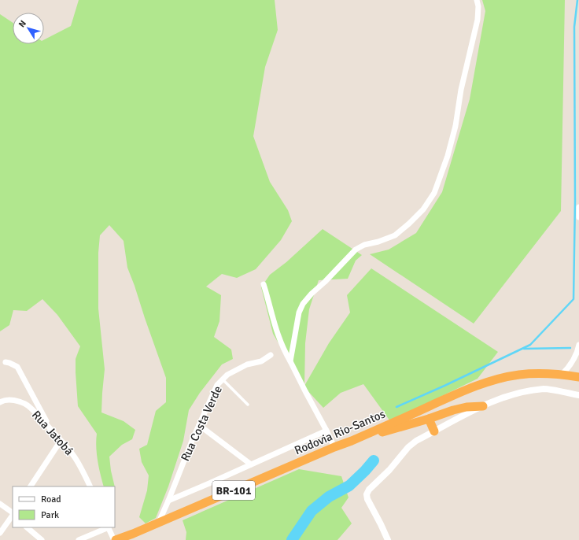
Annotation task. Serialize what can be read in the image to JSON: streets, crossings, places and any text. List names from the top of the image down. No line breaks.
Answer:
{"streets":{"highway":["Rodovia Rio-Santos","BR-101"],"street":["Rua Costa Verde","Rua Jatobá"]},"crossings":[["Rua Costa Verde","Rodovia Rio-Santos"]],"legend":["Road","Park"],"north":"top left"}
